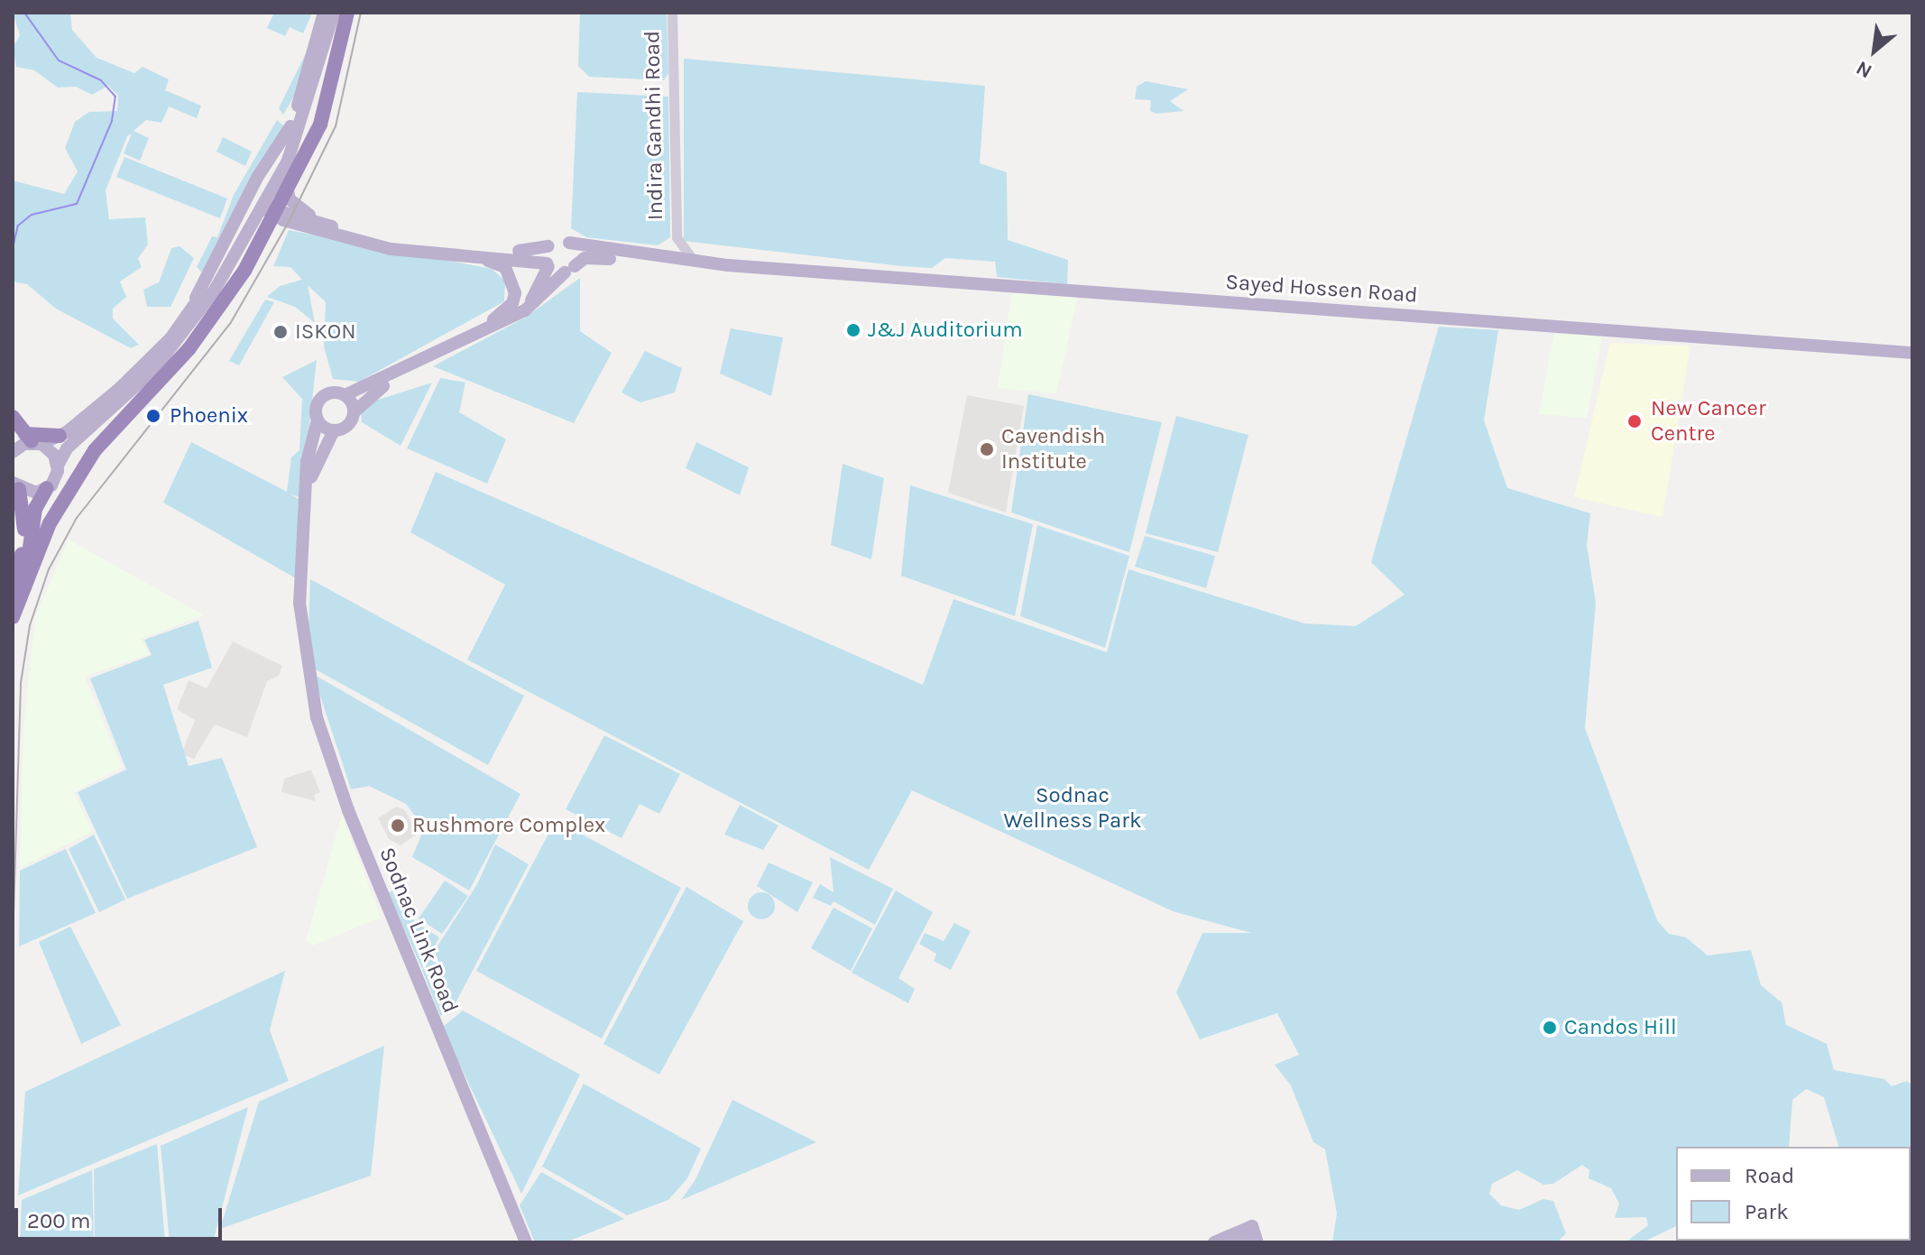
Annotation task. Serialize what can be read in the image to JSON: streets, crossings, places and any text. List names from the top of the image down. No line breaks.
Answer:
{"streets":{"main road":["Sayed Hossen Road","Sodnac Link Road"],"street":["Indira Gandhi Road"]},"crossings":[["Indira Gandhi Road","Sayed Hossen Road"]],"parks":["Sodnac Wellness Park"],"places":["J&J Auditorium","ISKON","Phoenix","New Cancer Centre","Cavendish Institute","Rushmore Complex","Candos Hill"],"legend":["Road","Park"],"scale_bar":"200 m","north":"bottom left"}
